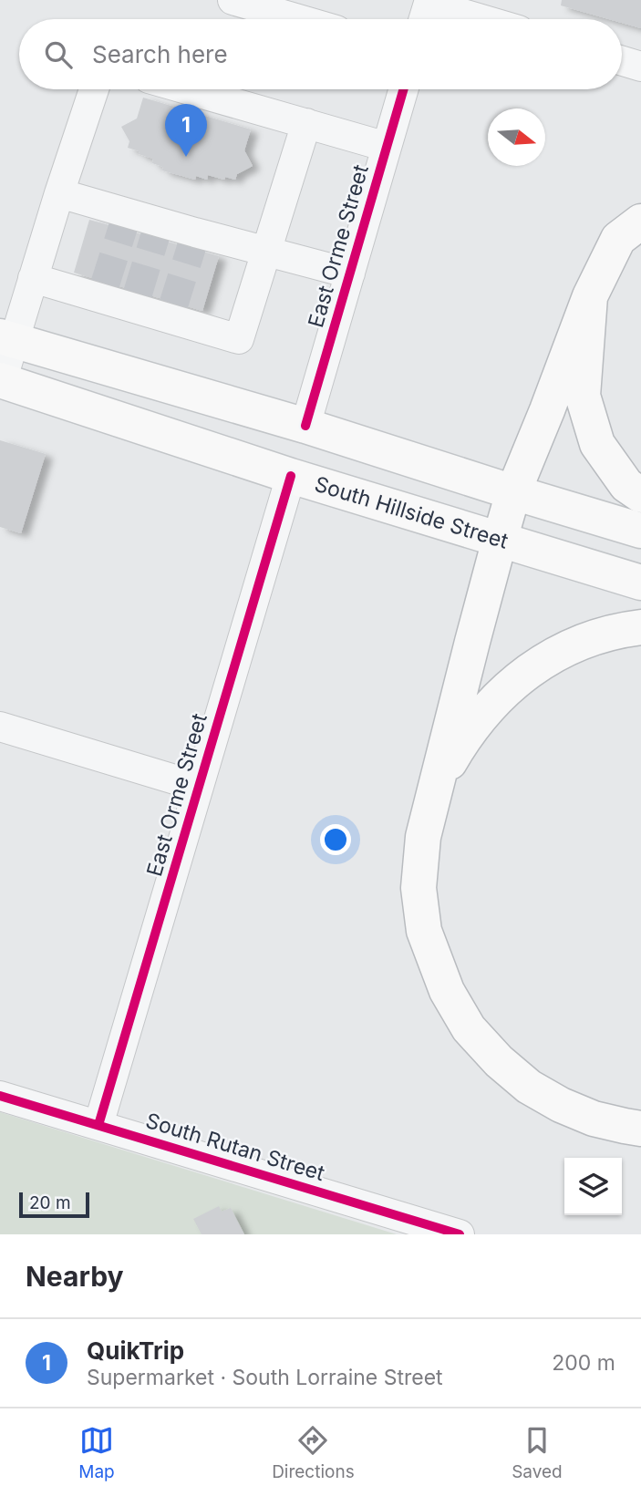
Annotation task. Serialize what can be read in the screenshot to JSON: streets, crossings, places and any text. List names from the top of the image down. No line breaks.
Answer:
{"streets":{"main road":["South Hillside Street"],"street":["East Orme Street","South Rutan Street"]},"crossings":[["East Orme Street","South Hillside Street"],["East Orme Street","South Rutan Street"]],"scale_bar":"20 m","north":"right","page":{"search":"Search here","pins":"1","scale":"20 m","heading":"Nearby","list":[{"mark":"1","name":"QuikTrip","note":"Supermarket · South Lorraine Street","value":"200 m"}],"nav":["Map","Directions","Saved"]}}
